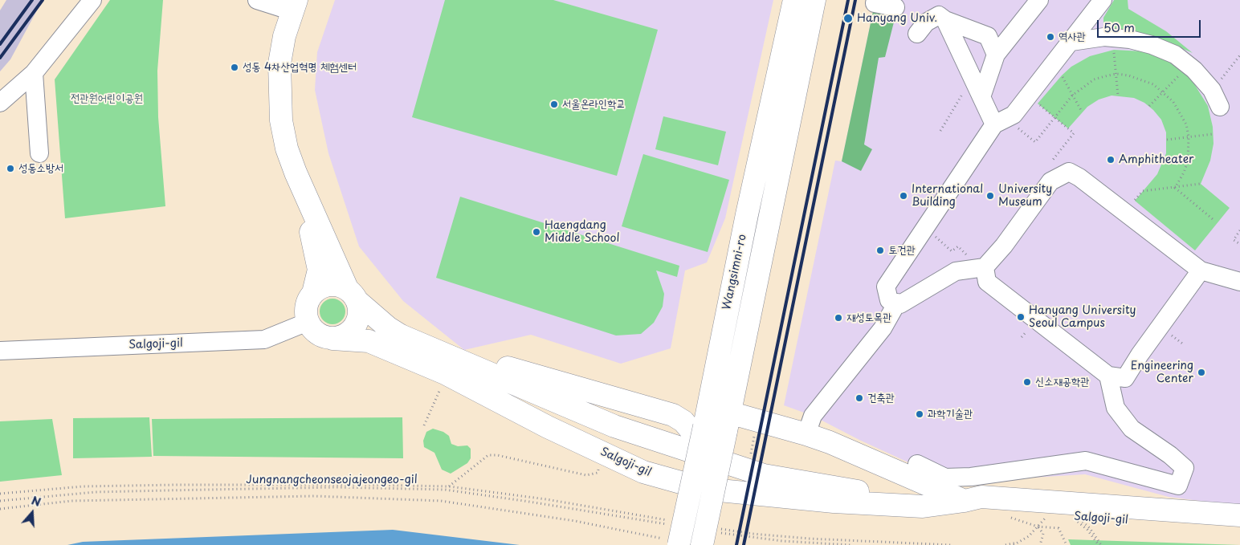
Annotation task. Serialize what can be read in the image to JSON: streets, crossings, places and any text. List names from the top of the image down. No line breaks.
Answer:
{"streets":{"main road":["Wangsimni-ro","Salgoji-gil"],"path":["Jungnangcheonseojajeongeo-gil"]},"parks":["전관원어린이공원"],"places":["Hanyang Univ.","역사관","성동 4차산업혁명 체험센터","서울온라인학교","Amphitheater","성동소방서","International Building","University Museum","Haengdang Middle School","토건관","Hanyang University Seoul Campus","재성토목관","Engineering Center","신소재공학관","건축관","과학기술관"],"scale_bar":"50 m","north":"top"}
